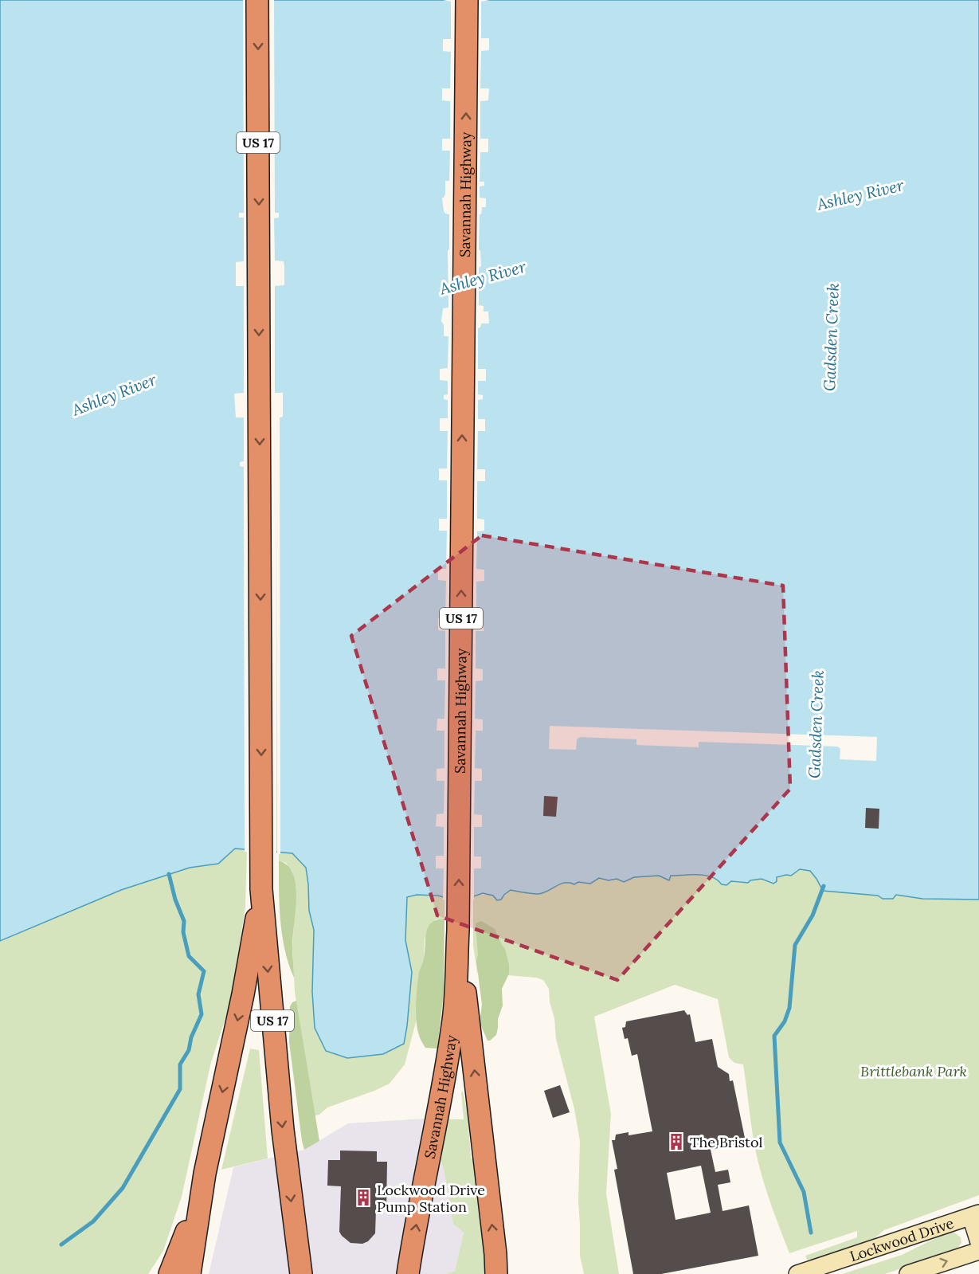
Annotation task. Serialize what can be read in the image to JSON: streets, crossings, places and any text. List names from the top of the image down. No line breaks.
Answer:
{"streets":{"highway":["US 17","Savannah Highway"],"main road":["Lockwood Drive"]},"water":["Ashley River","Gadsden Creek"],"parks":["Brittlebank Park"],"places":{"building":["The Bristol","Lockwood Drive Pump Station"]}}
